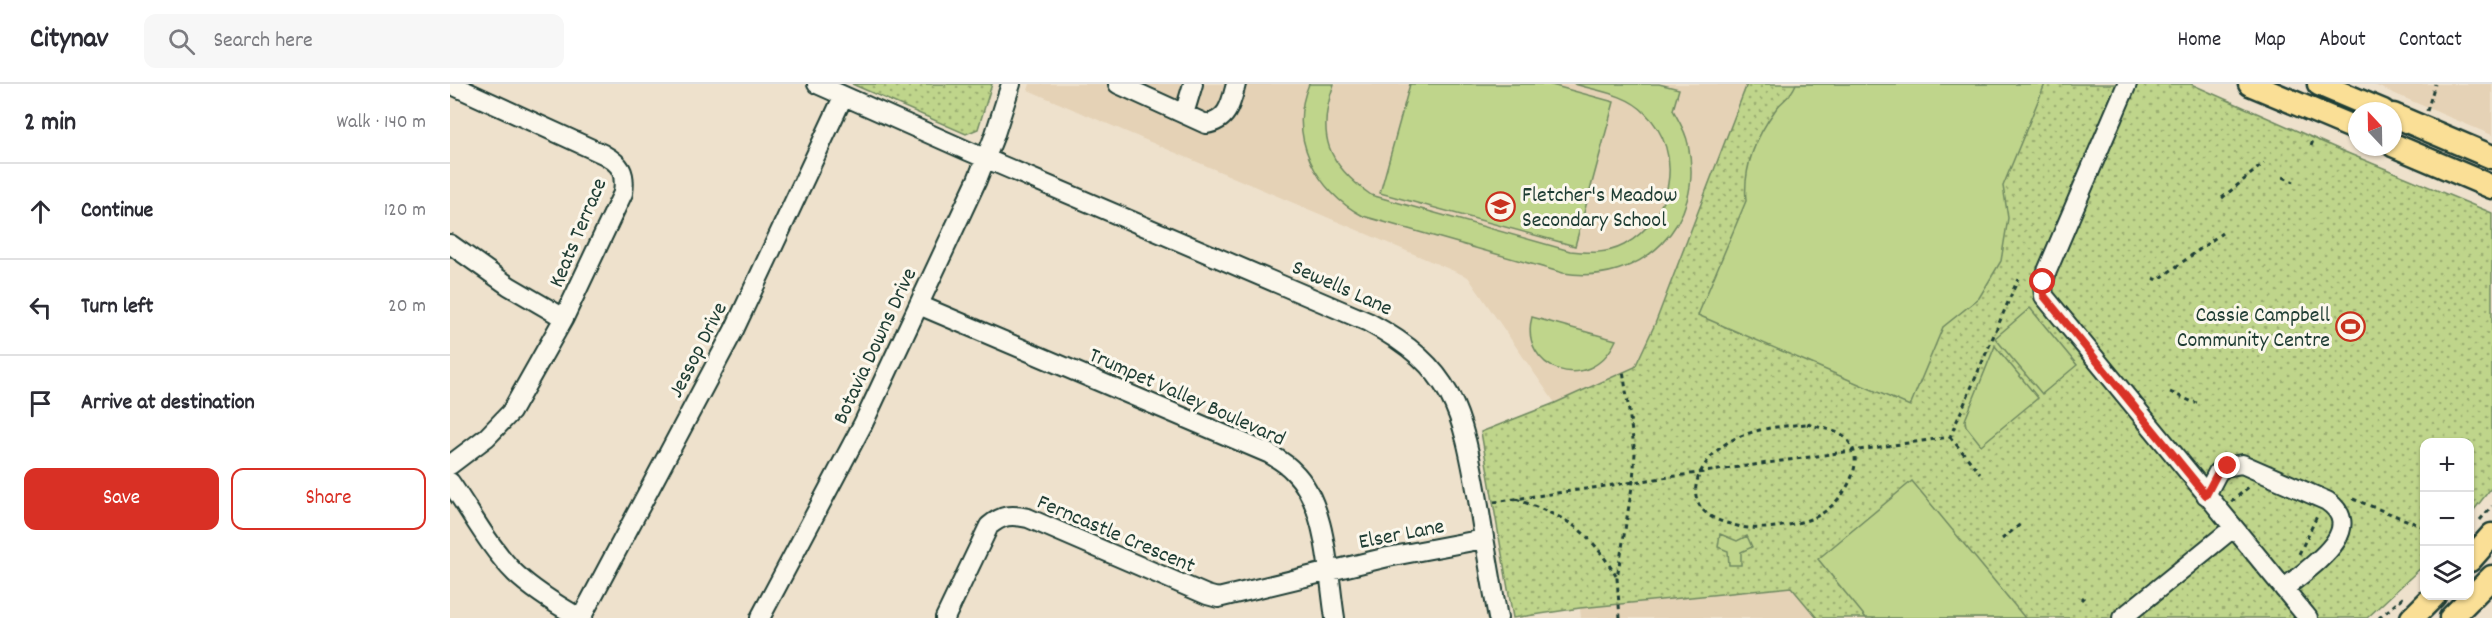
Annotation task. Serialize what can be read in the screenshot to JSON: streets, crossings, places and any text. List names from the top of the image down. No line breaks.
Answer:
{"streets":{"street":["Keats Terrace","Sewells Lane","Botavia Downs Drive","Jessop Drive","Trumpet Valley Boulevard","Ferncastle Crescent","Elser Lane"]},"crossings":[["Sewells Lane","Botavia Downs Drive"],["Sewells Lane","Jessop Drive"],["Sewells Lane","Elser Lane"],["Botavia Downs Drive","Trumpet Valley Boulevard"],["Trumpet Valley Boulevard","Ferncastle Crescent"],["Trumpet Valley Boulevard","Elser Lane"],["Ferncastle Crescent","Elser Lane"]],"places":{"school or university":["Fletcher's Meadow Secondary School"],"sports":["Cassie Campbell Community Centre"]},"north":"top","page":{"header":"Citynav","search":"Search here","nav":["Home","Map","About","Contact"],"heading":["2 min","Walk · 140 m"],"list":[["Continue","120 m"],["Turn left","20 m"],"Arrive at destination"],"map_buttons":["+","−"],"buttons":["Save","Share"]}}
